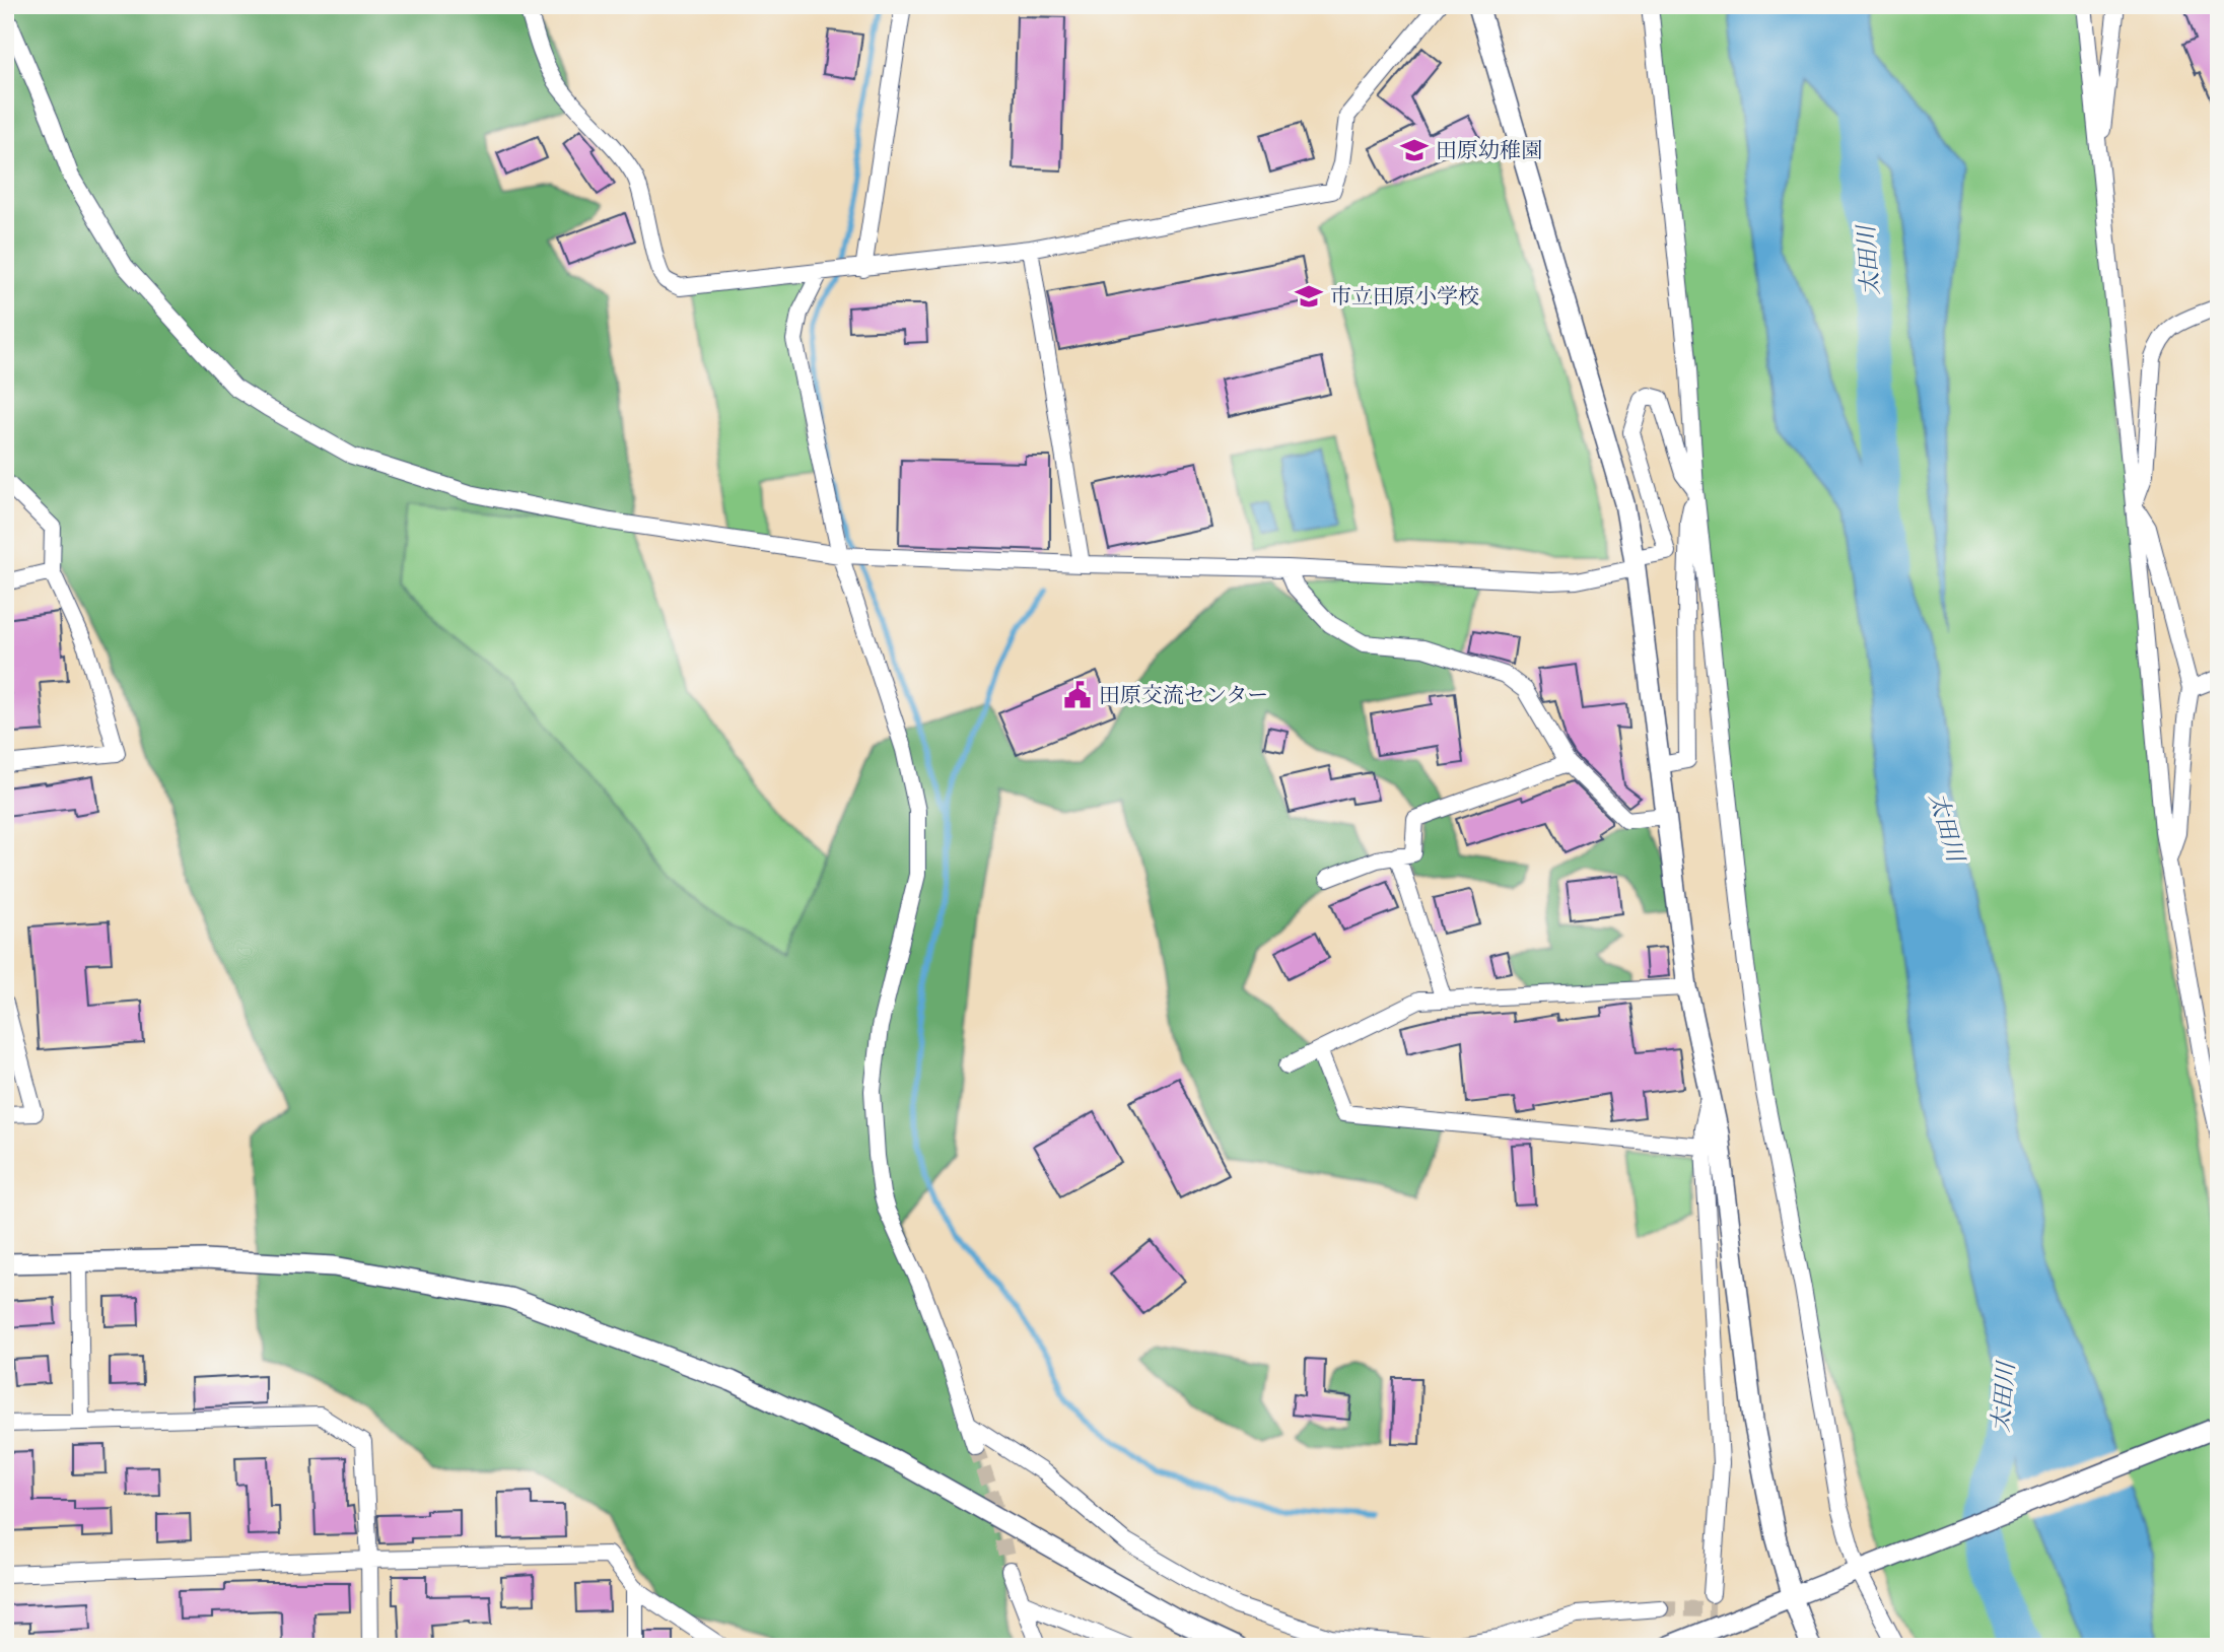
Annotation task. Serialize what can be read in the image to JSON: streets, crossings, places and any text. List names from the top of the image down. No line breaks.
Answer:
{"water":["太田川"],"places":{"school or university":["田原幼稚園","市立田原小学校"],"public building":["田原交流センター"]}}
